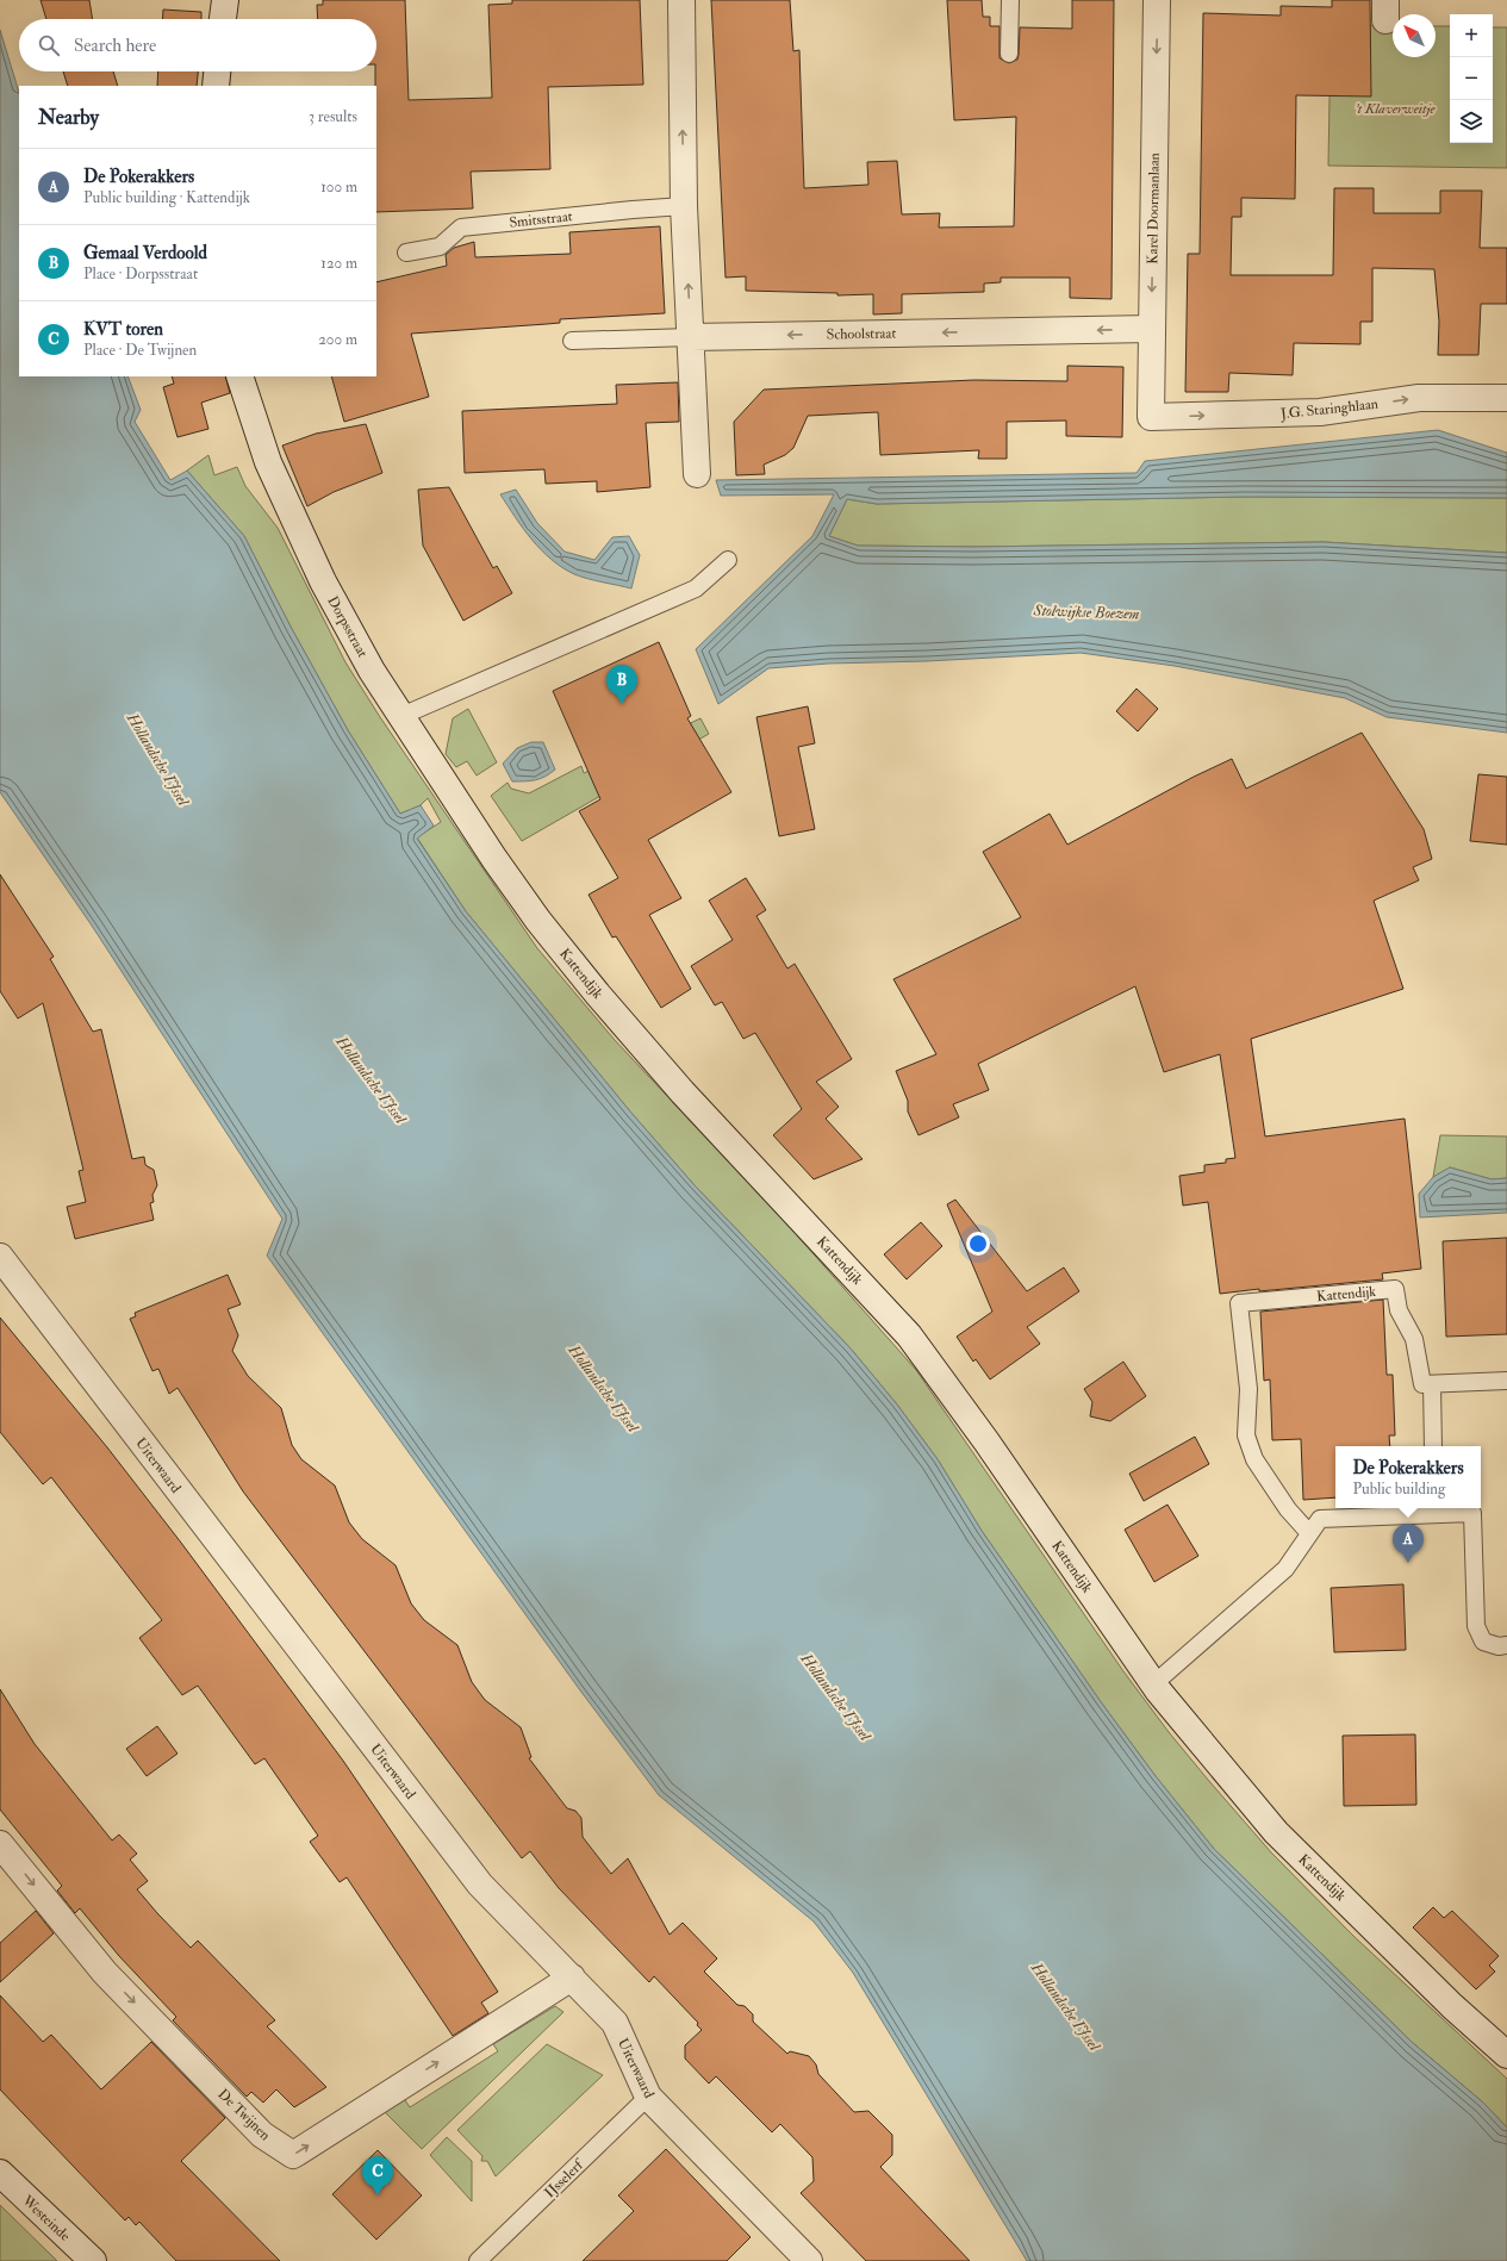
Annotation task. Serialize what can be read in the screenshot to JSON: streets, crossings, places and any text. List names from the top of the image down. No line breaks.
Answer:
{"streets":{"street":["Karel Doormanlaan","Schoolstraat","J.G. Staringhlaan","Dorpsstraat","Kattendijk","Uiterwaard","De Twijnen","Westeinde"],"lane":["Smitsstraat","IJsselerf"]},"crossings":[["Karel Doormanlaan","Schoolstraat"],["Karel Doormanlaan","J.G. Staringhlaan"],["Dorpsstraat","Kattendijk"],["Uiterwaard","De Twijnen"],["Uiterwaard","IJsselerf"]],"one_way":["Karel Doormanlaan","Schoolstraat","J.G. Staringhlaan"],"water":["Stolwijkse Boezem","Hollandsche IJssel"],"parks":["'t Klaverweitje"],"north":"top left","page":{"map_buttons":["+","−"],"search":"Search here","heading":["Nearby","3 results"],"list":[{"mark":"A","name":"De Pokerakkers","note":"Public building · Kattendijk","value":"100 m"},{"mark":"B","name":"Gemaal Verdoold","note":"Place · Dorpsstraat","value":"120 m"},{"mark":"C","name":"KVT toren","note":"Place · De Twijnen","value":"200 m"}],"pins":["B","A","C"],"popup":["De Pokerakkers","Public building"]}}
